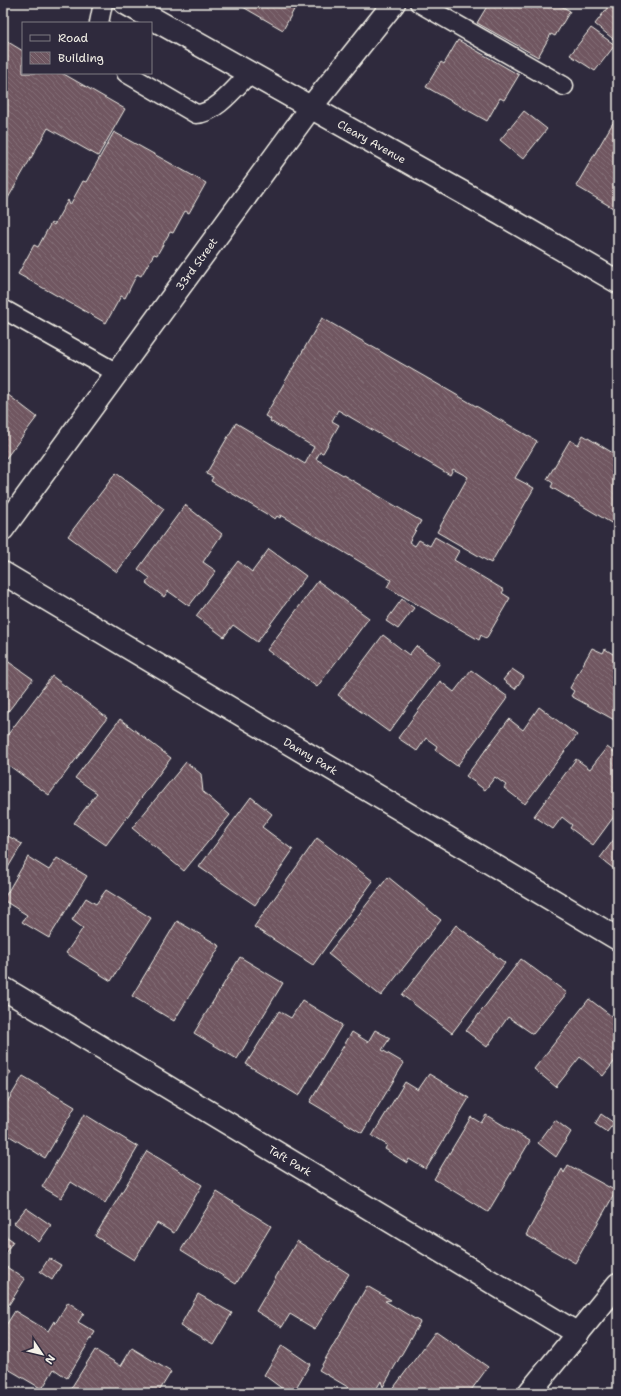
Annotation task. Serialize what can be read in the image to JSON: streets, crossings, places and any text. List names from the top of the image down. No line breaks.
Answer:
{"streets":{"street":["Cleary Avenue","33rd Street","Danny Park","Taft Park"]},"crossings":[["Cleary Avenue","33rd Street"]],"legend":["Road","Building"],"north":"bottom right"}
